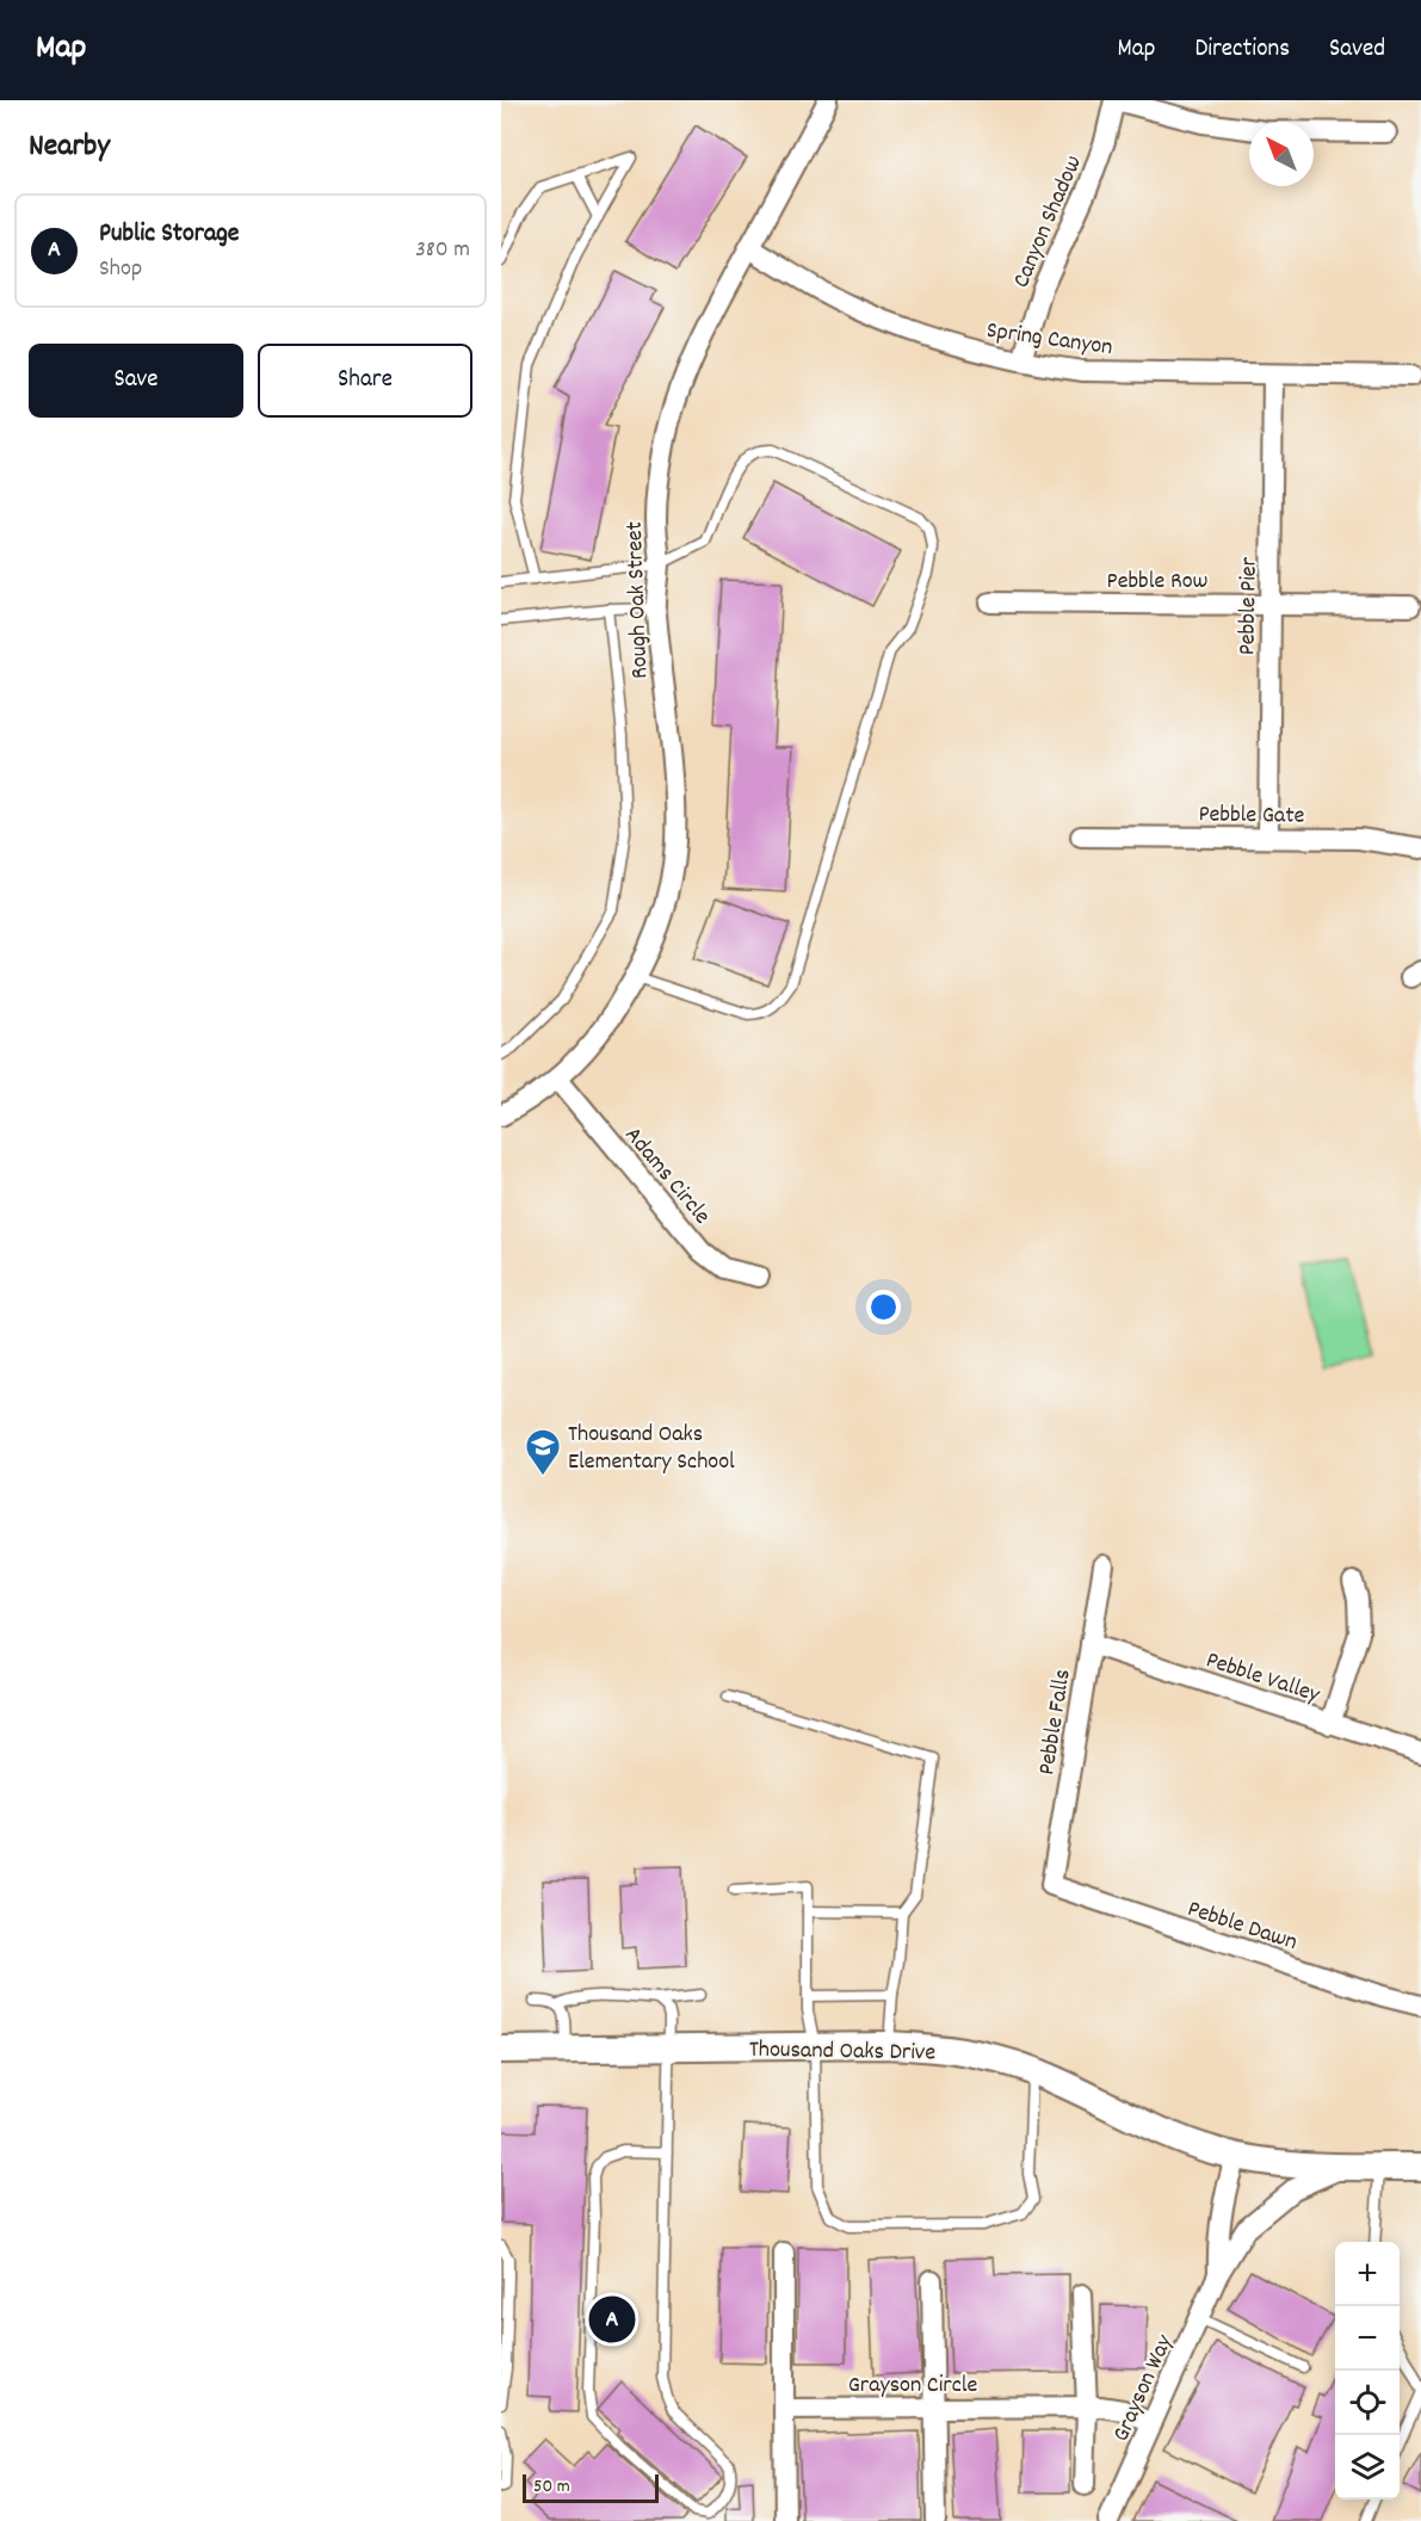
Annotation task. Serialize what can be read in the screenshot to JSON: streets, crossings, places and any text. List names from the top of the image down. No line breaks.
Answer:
{"streets":{"main road":["Thousand Oaks Drive"],"street":["Canyon Shadow","Spring Canyon","Pebble Row","Rough Oak Street","Pebble Pier","Pebble Gate","Adams Circle","Pebble Valley","Pebble Falls","Pebble Dawn","Grayson Circle","Grayson Way"]},"crossings":[["Canyon Shadow","Spring Canyon"],["Spring Canyon","Rough Oak Street"],["Spring Canyon","Pebble Pier"],["Pebble Row","Pebble Pier"],["Rough Oak Street","Adams Circle"],["Pebble Pier","Pebble Gate"],["Pebble Valley","Pebble Falls"],["Pebble Falls","Pebble Dawn"],["Thousand Oaks Drive","Grayson Way"],["Grayson Circle","Grayson Way"]],"places":{"school or university":["Thousand Oaks Elementary School"]},"scale_bar":"50 m","north":"top left","page":{"header":"Map","nav":["Map","Directions","Saved"],"heading":"Nearby","list":[{"mark":"A","name":"Public Storage","note":"Shop","value":"380 m"}],"buttons":["Save","Share"],"map_buttons":["+","−"],"pins":"A","scale":"50 m"}}
